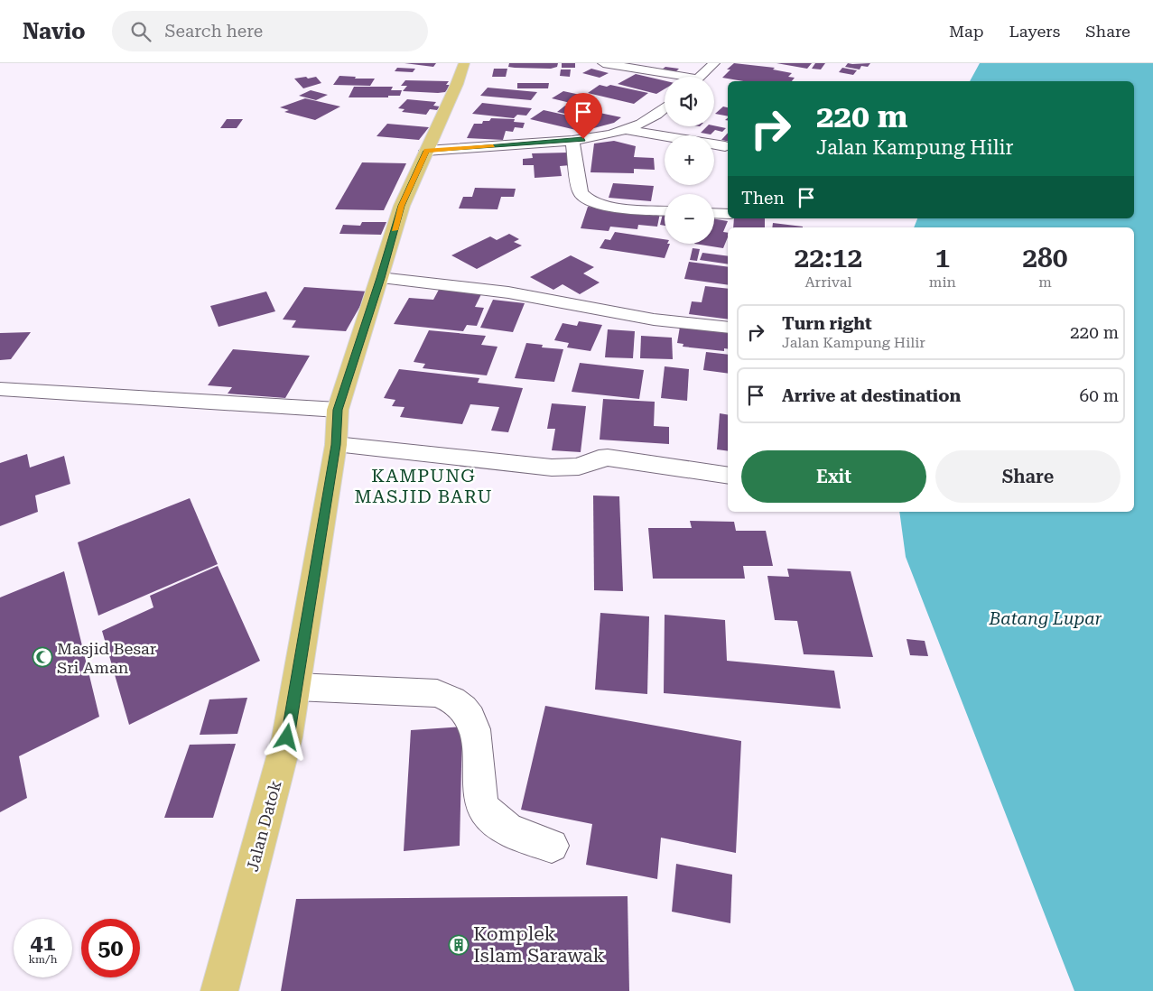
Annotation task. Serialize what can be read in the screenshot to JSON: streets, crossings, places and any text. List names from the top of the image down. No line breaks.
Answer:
{"streets":{"main road":["Jalan Datok"]},"districts":["KAMPUNG MASJID BARU"],"water":["Batang Lupar"],"places":{"mosque":["Masjid Besar Sri Aman"],"building":["Komplek Islam Sarawak"]},"page":{"header":"Navio","search":"Search here","nav":["Map","Layers","Share"],"map_buttons":["+","−"],"turn":["220 m","Jalan Kampung Hilir"],"then":"Then","eta":["22:12","Arrival","1","min","280","m"],"list":[{"name":"Turn right","note":"Jalan Kampung Hilir","value":"220 m"},{"name":"Arrive at destination","value":"60 m"}],"buttons":["Exit","Share"],"speed":"41 km/h","limit":"50"}}
